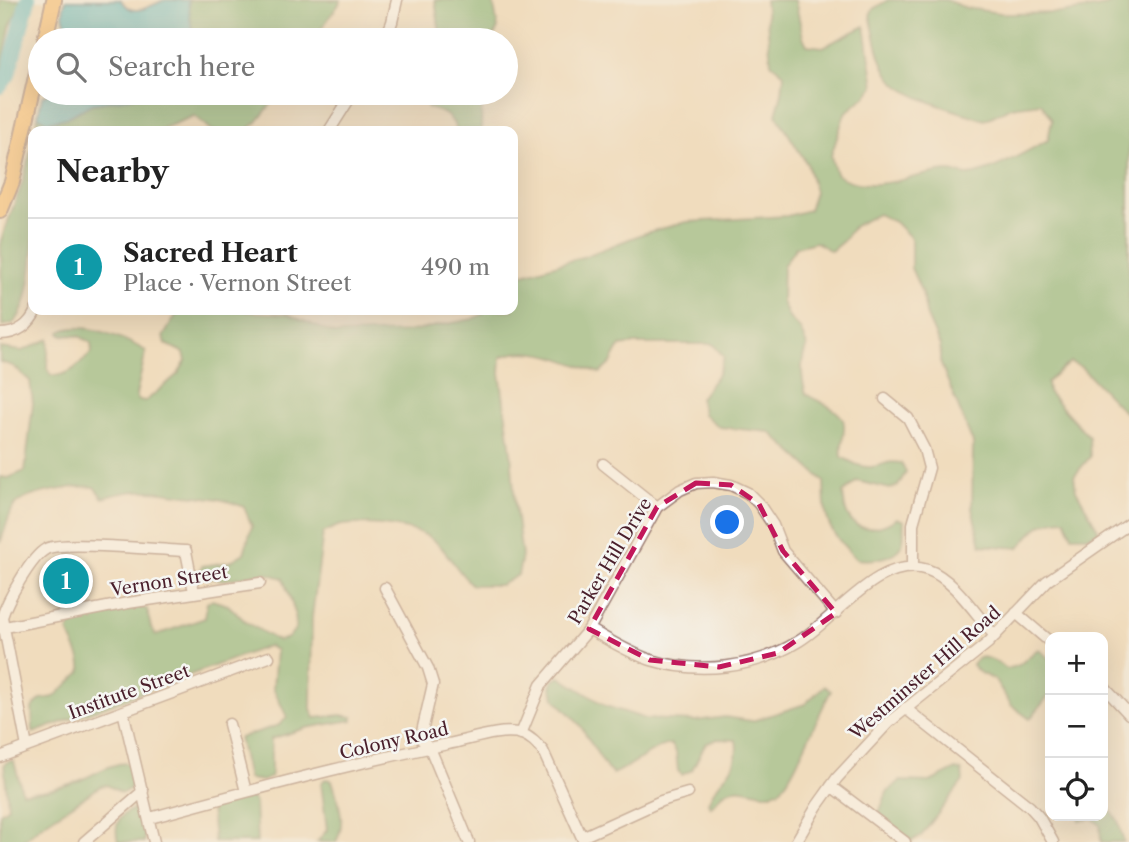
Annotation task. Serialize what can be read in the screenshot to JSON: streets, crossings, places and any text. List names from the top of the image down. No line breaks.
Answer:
{"streets":{"street":["Parker Hill Drive","Vernon Street","Westminster Hill Road","Institute Street","Colony Road"]},"crossings":[["Parker Hill Drive","Colony Road"]],"page":{"search":"Search here","heading":"Nearby","list":[{"mark":"1","name":"Sacred Heart","note":"Place · Vernon Street","value":"490 m"}],"pins":"1","map_buttons":["+","−"]}}
